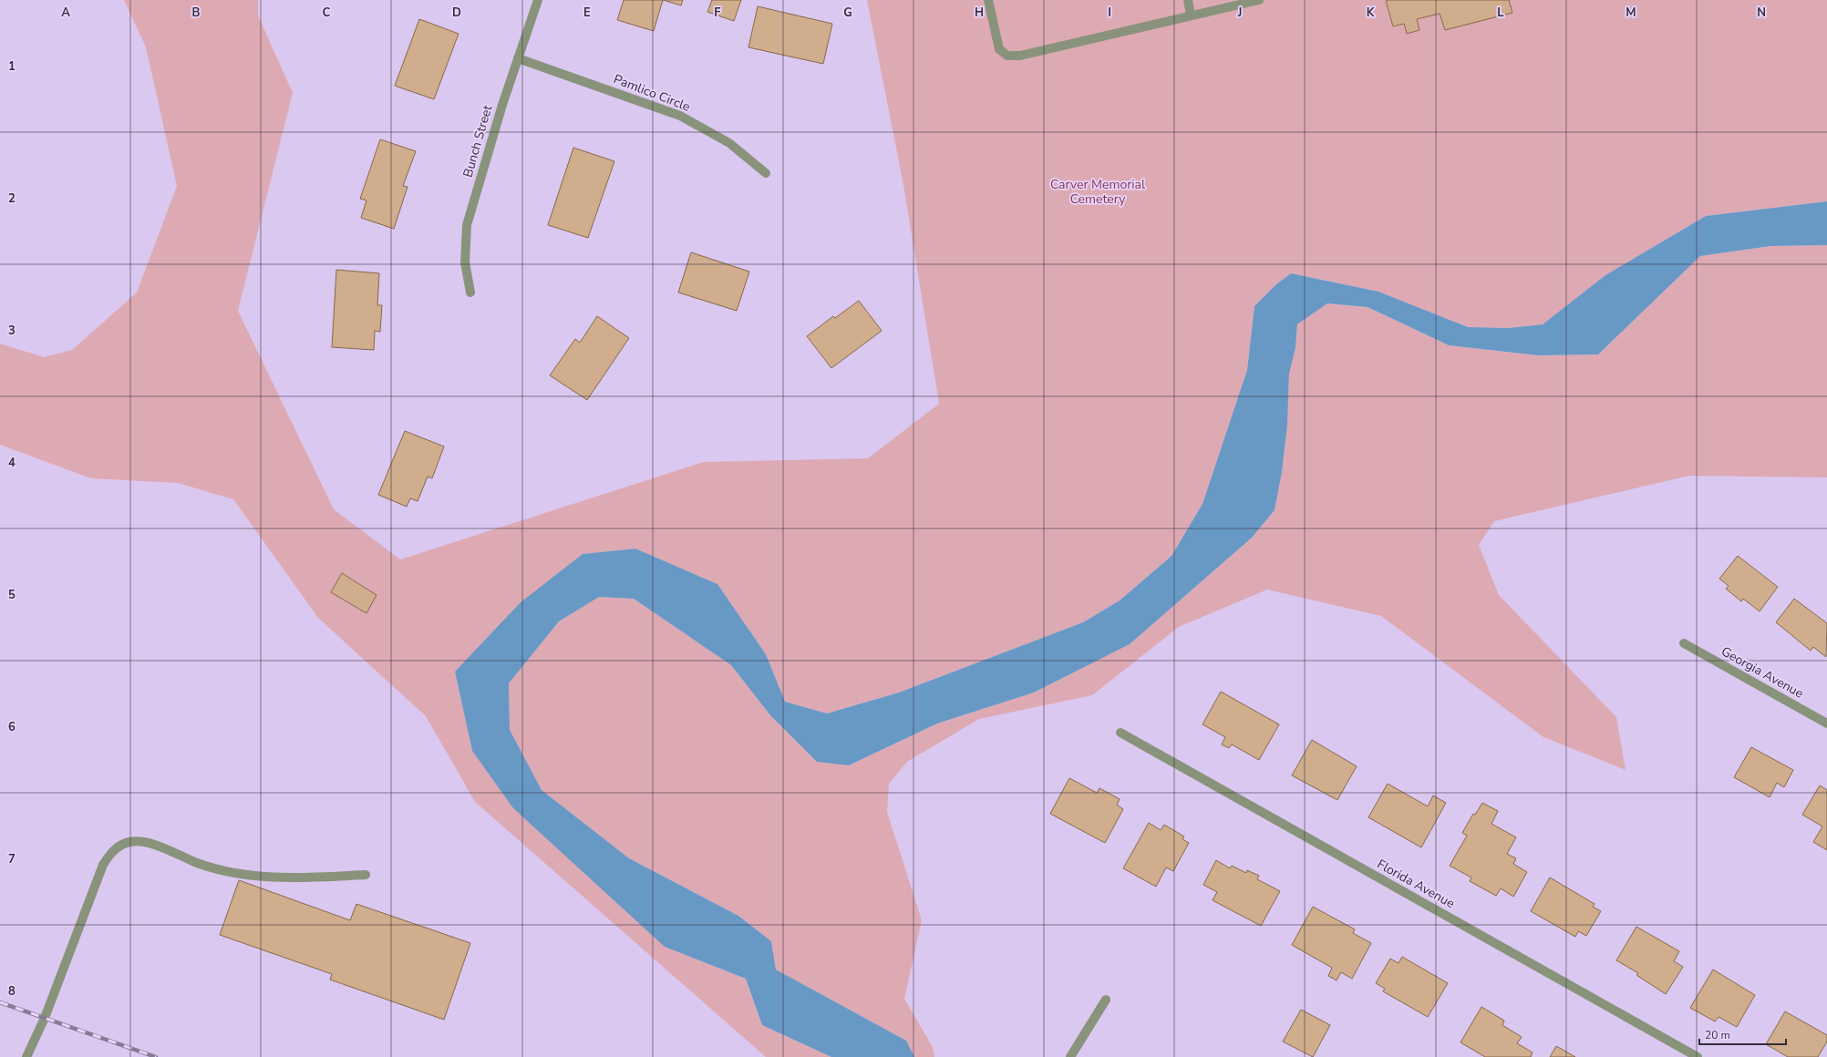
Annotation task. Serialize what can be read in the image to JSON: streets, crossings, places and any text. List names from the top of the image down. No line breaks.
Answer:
{"streets":{"street":["Pamlico Circle","Bunch Street","Georgia Avenue","Florida Avenue"]},"crossings":[["Pamlico Circle","Bunch Street"]],"parks":["Carver Memorial Cemetery"],"scale_bar":"20 m","grid":{"columns":["A","B","C","D","E","F","G","H","I","J","K","L","M","N"],"rows":["1","2","3","4","5","6","7","8"]}}
